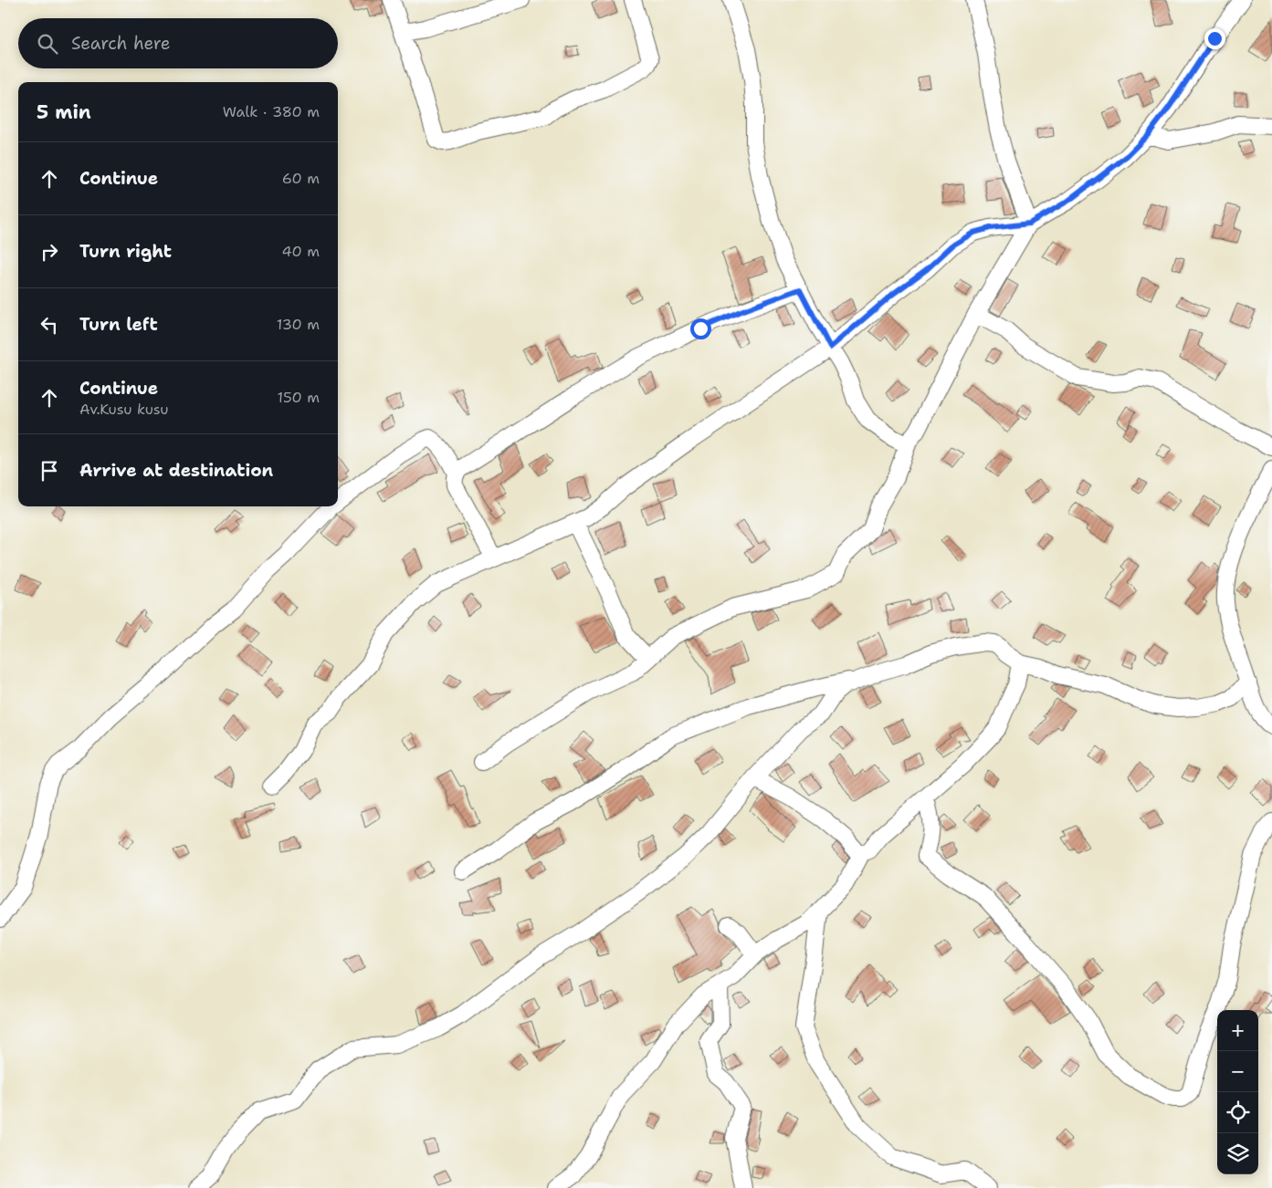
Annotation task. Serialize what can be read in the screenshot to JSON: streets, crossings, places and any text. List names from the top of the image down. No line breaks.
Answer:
{"page":{"search":"Search here","heading":["5 min","Walk · 380 m"],"list":[["Continue","60 m"],["Turn right","40 m"],["Turn left","130 m"],["Continue","Av.Kusu kusu","150 m"],"Arrive at destination"],"map_buttons":["+","−"]}}
